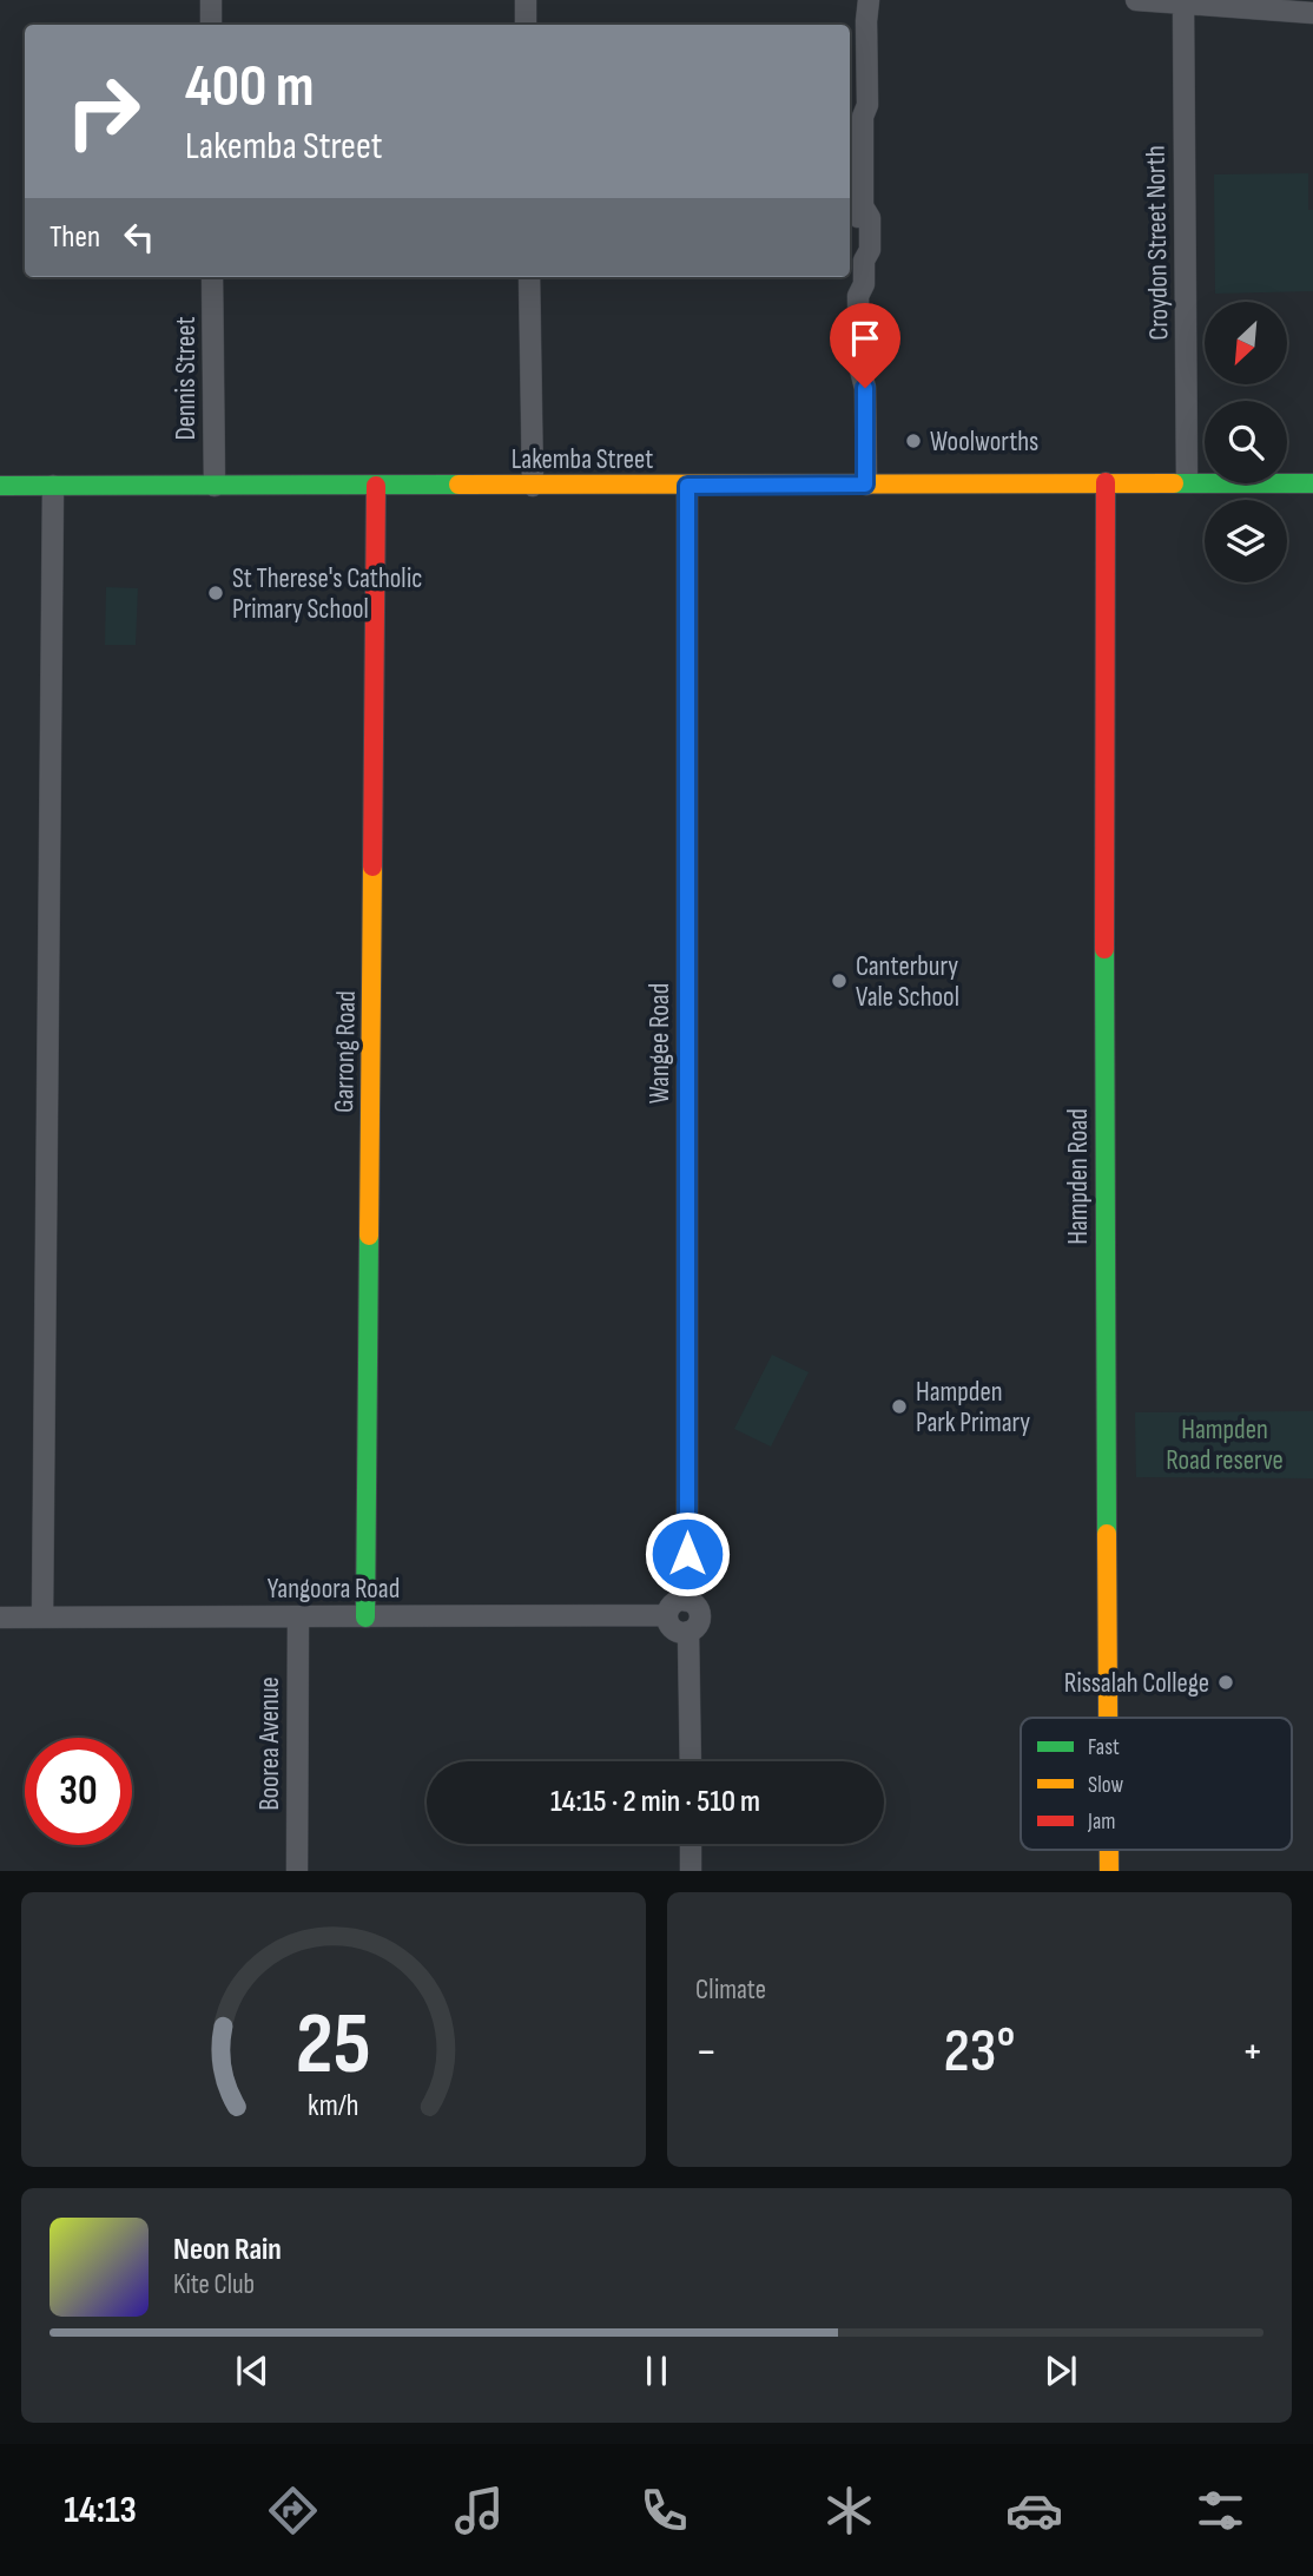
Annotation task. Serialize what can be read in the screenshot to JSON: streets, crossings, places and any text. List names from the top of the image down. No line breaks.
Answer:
{"streets":{"street":["Croydon Street North","Dennis Street","Lakemba Street","Wangee Road","Garrong Road","Hampden Road","Yangoora Road","Boorea Avenue"]},"crossings":[["Croydon Street North","Lakemba Street"],["Dennis Street","Lakemba Street"],["Lakemba Street","Wangee Road"],["Lakemba Street","Garrong Road"],["Lakemba Street","Hampden Road"],["Wangee Road","Yangoora Road"],["Garrong Road","Yangoora Road"],["Yangoora Road","Boorea Avenue"]],"parks":["Hampden Road reserve"],"places":["Woolworths","St Therese's Catholic Primary School","Canterbury Vale School","Hampden Park Primary","Rissalah College"],"legend":["Fast","Slow","Jam"],"north":"bottom left","page":{"turn":["400 m","Lakemba Street"],"then":"Then","limit":"30","trip":"14:15 · 2 min · 510 m","tile":"Climate","heat":["−","23°","+"],"song":["Neon Rain","Kite Club"],"tabs":"14:13","gauge":["25","km/h"]}}
